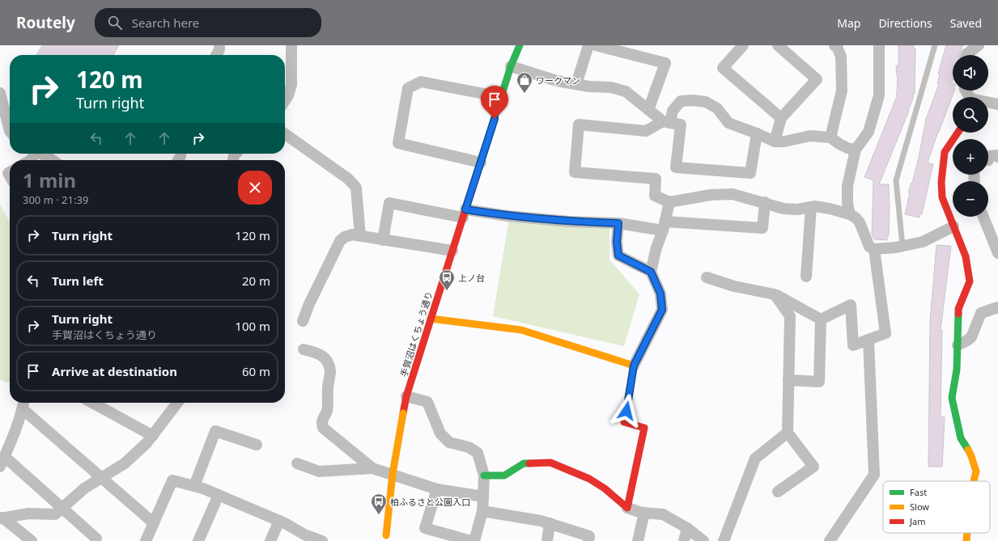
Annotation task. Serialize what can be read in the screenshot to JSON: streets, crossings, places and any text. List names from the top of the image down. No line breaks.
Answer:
{"streets":{"street":["手賀沼はくちょう通り"]},"places":{"shop":["ワークマン"],"bus stop":["上ノ台","柏ふるさと公園入口"]},"legend":["Fast","Slow","Jam"],"page":{"header":"Routely","search":"Search here","nav":["Map","Directions","Saved"],"map_buttons":["+","−"],"turn":["120 m","Turn right"],"heading":["1 min","300 m · 21:39"],"list":[{"name":"Turn right","value":"120 m"},{"name":"Turn left","value":"20 m"},{"name":"Turn right","note":"手賀沼はくちょう通り","value":"100 m"},{"name":"Arrive at destination","value":"60 m"}]}}
